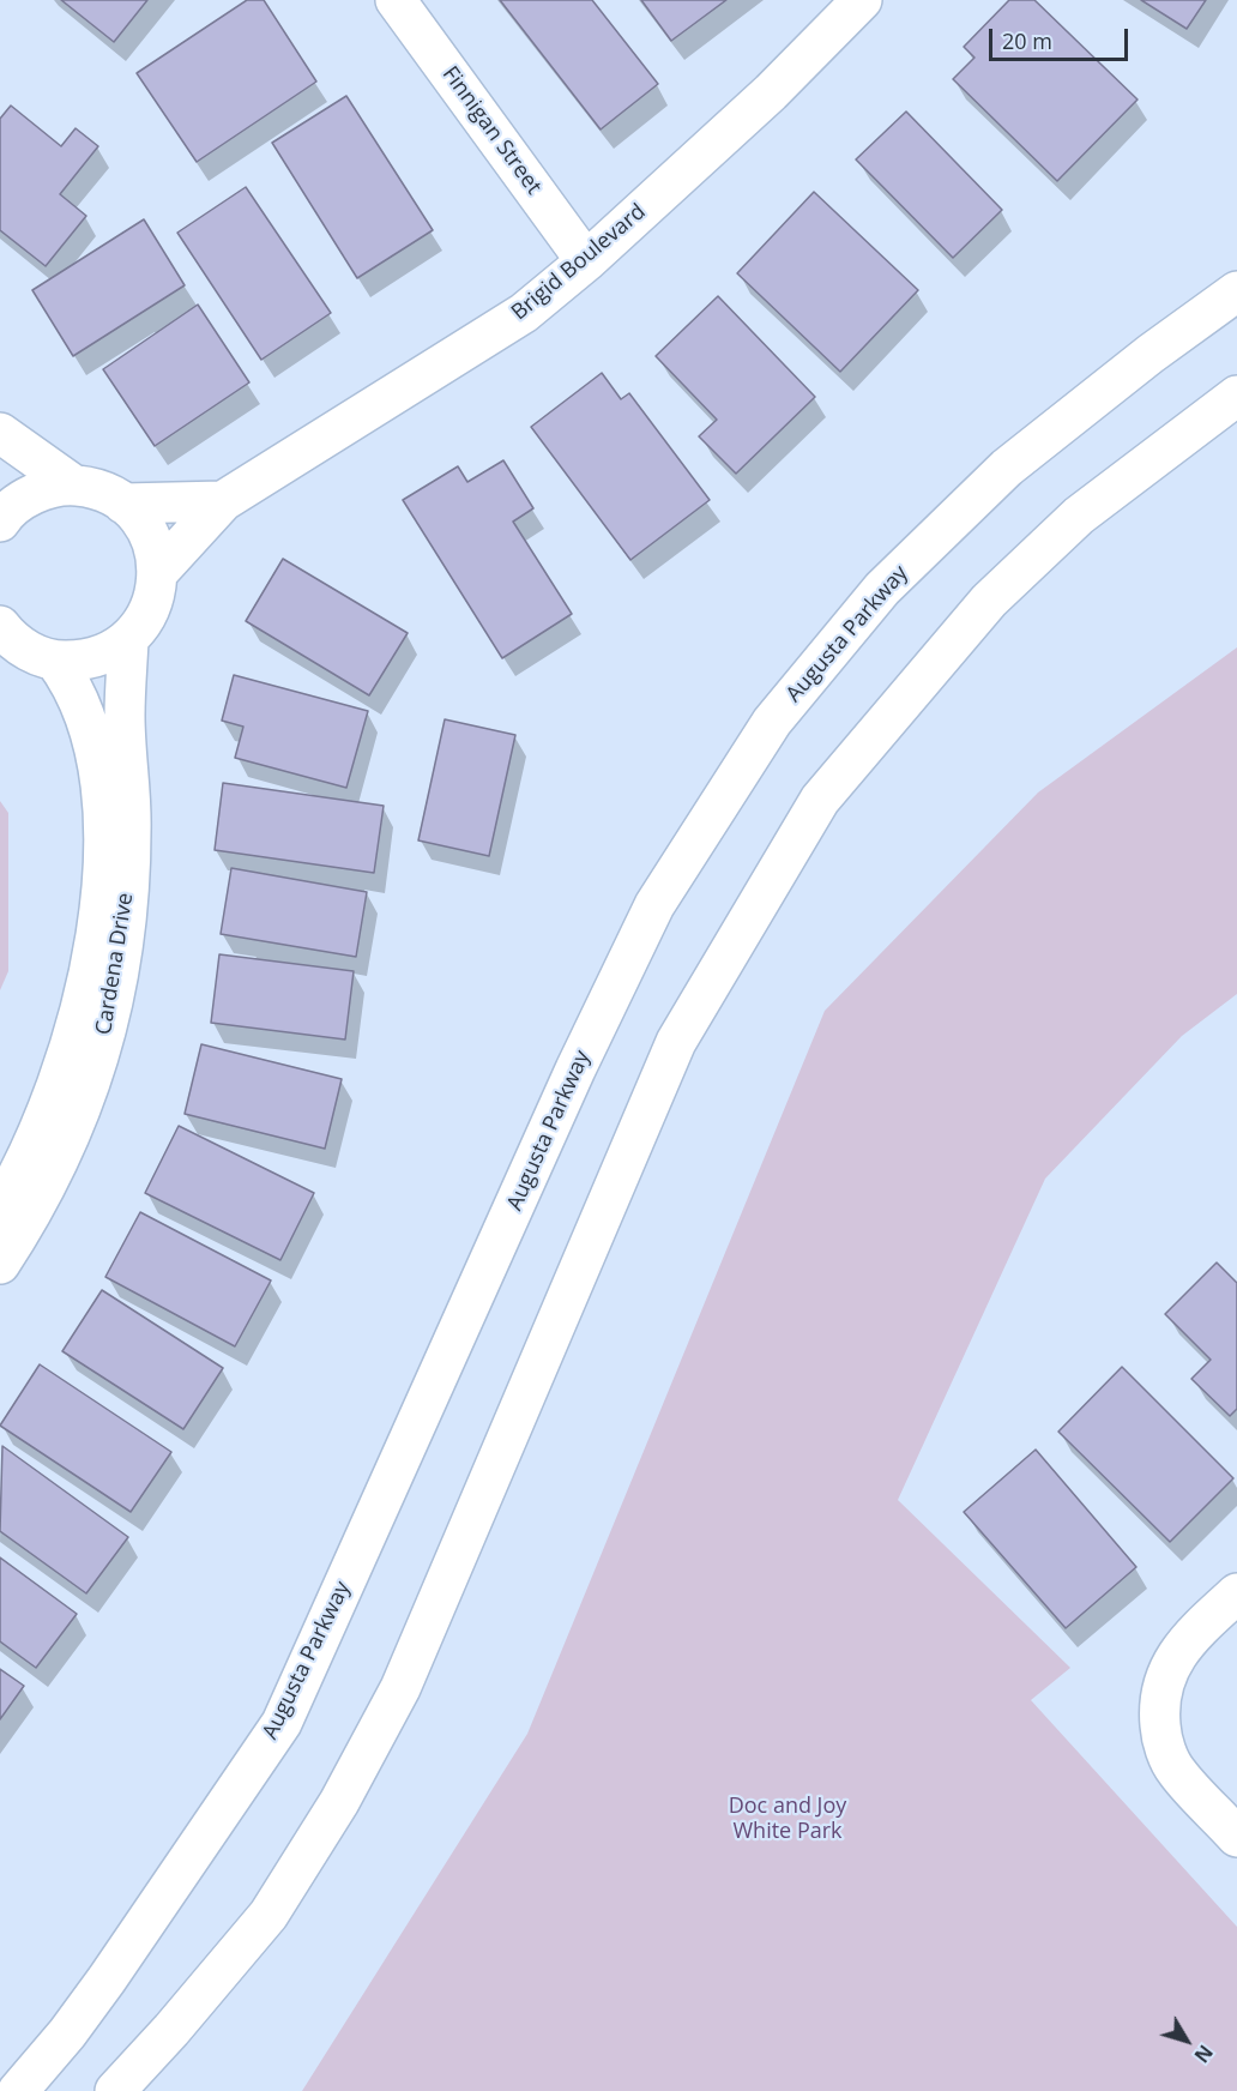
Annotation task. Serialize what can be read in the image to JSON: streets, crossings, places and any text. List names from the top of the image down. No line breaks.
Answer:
{"streets":{"main road":["Finnigan Street","Brigid Boulevard","Augusta Parkway","Cardena Drive"]},"crossings":[["Finnigan Street","Brigid Boulevard"]],"parks":["Doc and Joy White Park"],"scale_bar":"20 m","north":"bottom right"}
